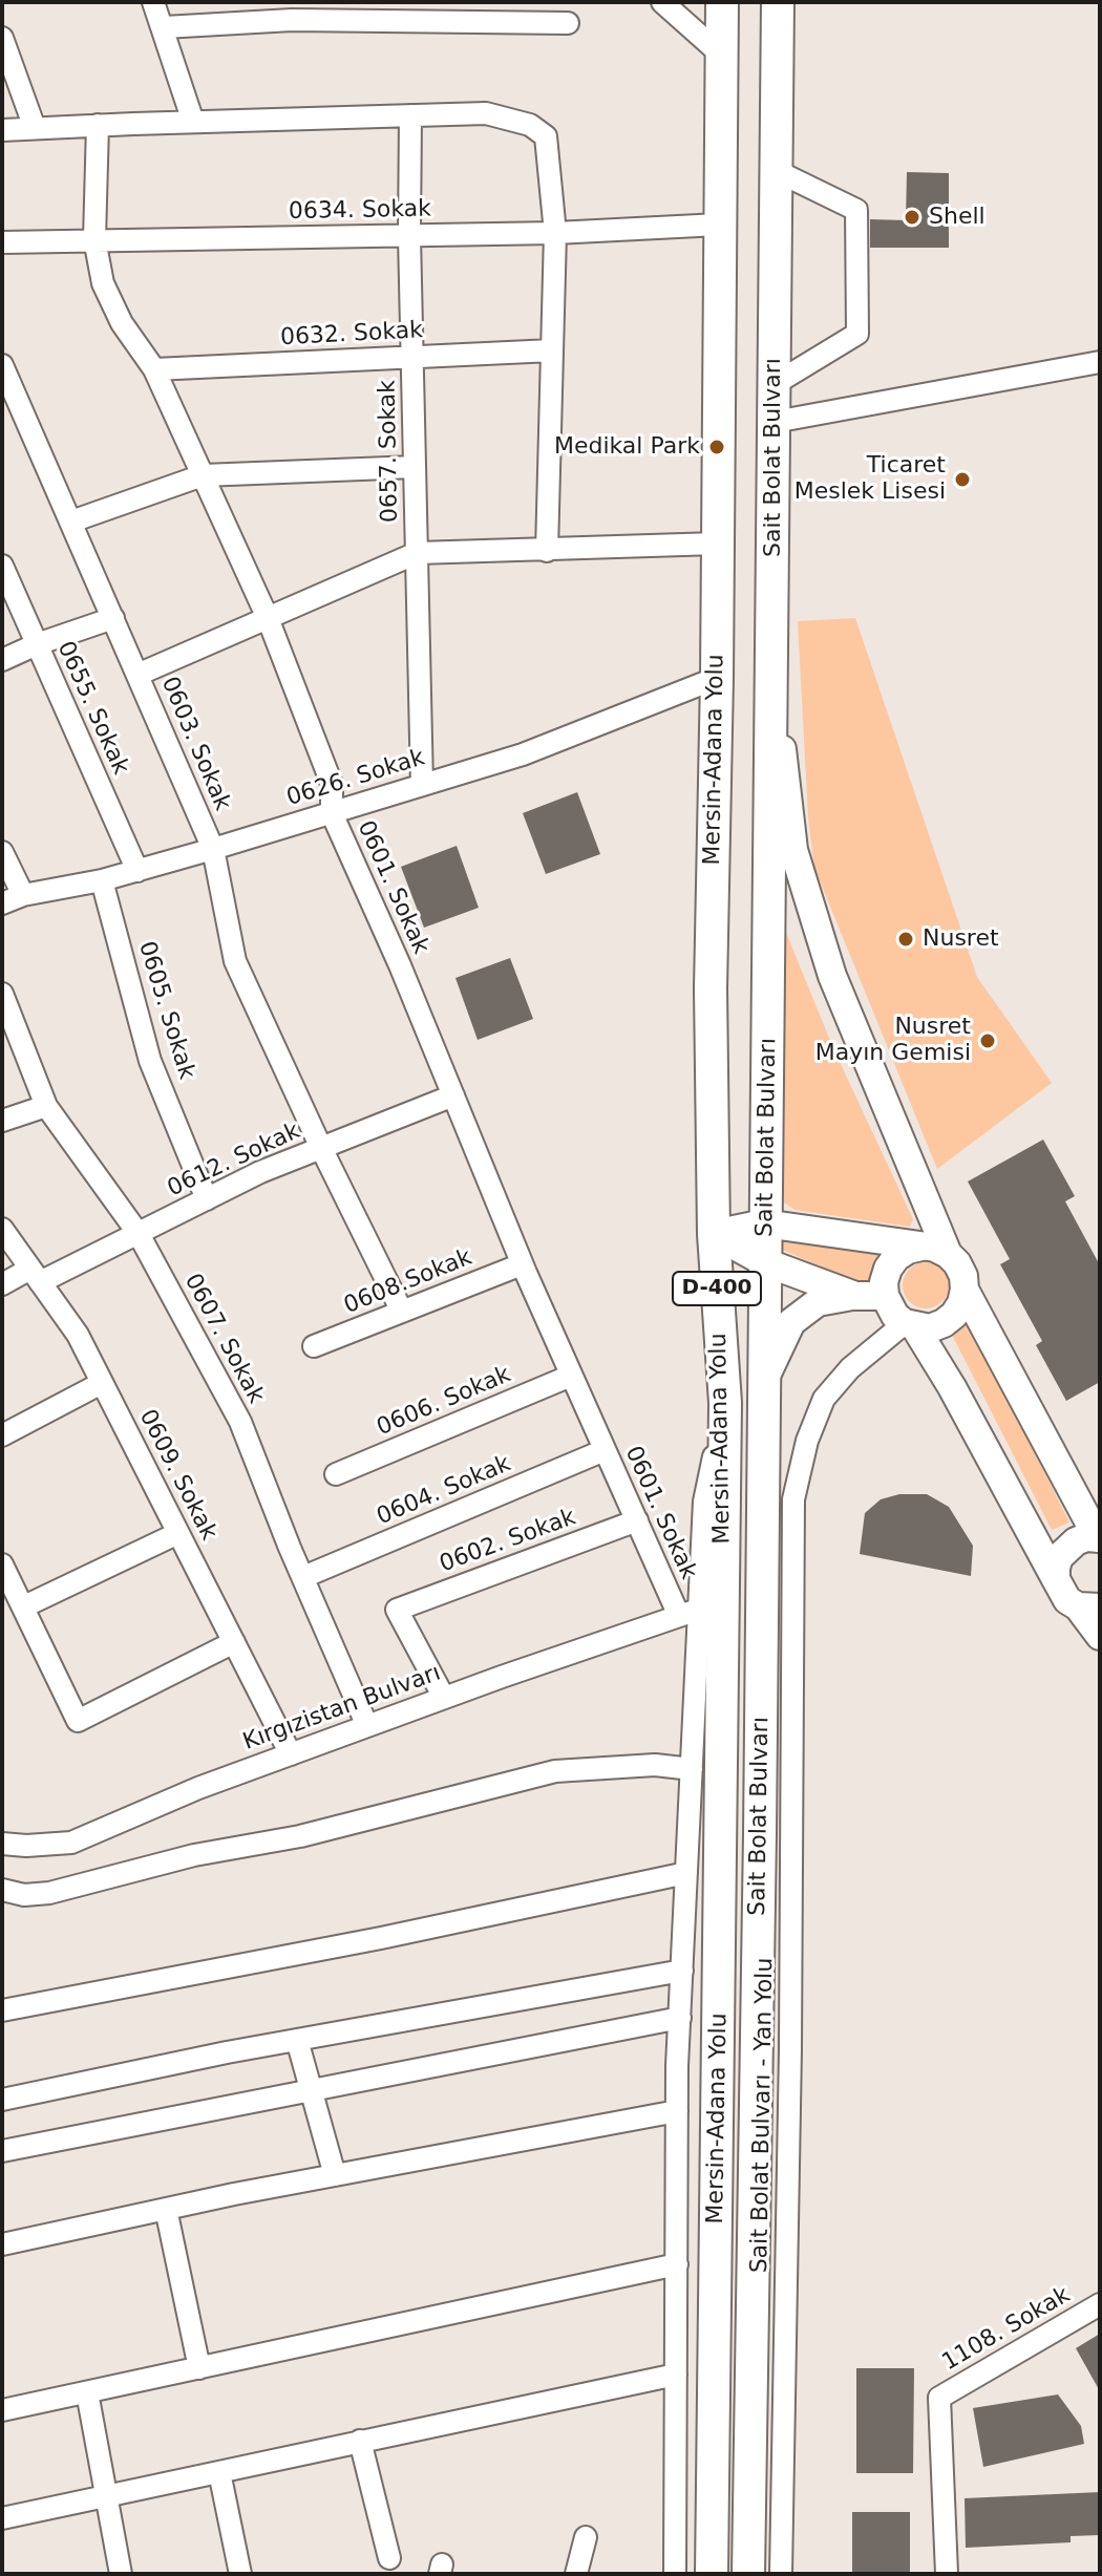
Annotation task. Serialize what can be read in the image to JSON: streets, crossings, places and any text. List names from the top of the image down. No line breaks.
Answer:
{"streets":{"highway":["Sait Bolat Bulvarı","Mersin-Adana Yolu","D-400"],"street":["0634. Sokak","0632. Sokak","0657. Sokak","0655. Sokak","0603. Sokak","0626. Sokak","0601. Sokak","0605. Sokak","0612. Sokak","0608.Sokak","0607. Sokak","0606. Sokak","0609. Sokak","0604. Sokak","0602. Sokak","Kırgızistan Bulvarı","Sait Bolat Bulvarı - Yan Yolu","1108. Sokak"]},"crossings":[["0634. Sokak","0657. Sokak"],["0634. Sokak","Mersin-Adana Yolu"],["0634. Sokak","0601. Sokak"],["0632. Sokak","0657. Sokak"],["0632. Sokak","0601. Sokak"],["0657. Sokak","0626. Sokak"],["0655. Sokak","0626. Sokak"],["0603. Sokak","0626. Sokak"],["0603. Sokak","0612. Sokak"],["0603. Sokak","0608.Sokak"],["Mersin-Adana Yolu","0626. Sokak"],["0626. Sokak","0601. Sokak"],["0626. Sokak","0605. Sokak"],["0601. Sokak","0612. Sokak"],["0601. Sokak","0608.Sokak"],["0601. Sokak","0606. Sokak"],["0601. Sokak","0604. Sokak"],["0601. Sokak","0602. Sokak"],["0601. Sokak","Kırgızistan Bulvarı"],["0605. Sokak","0612. Sokak"],["0612. Sokak","0607. Sokak"],["0612. Sokak","0609. Sokak"],["0607. Sokak","0604. Sokak"],["0607. Sokak","Kırgızistan Bulvarı"],["0609. Sokak","Kırgızistan Bulvarı"],["0602. Sokak","Kırgızistan Bulvarı"]],"places":["Shell","Medikal Park","Ticaret Meslek Lisesi","Nusret","Nusret Mayın Gemisi"]}
